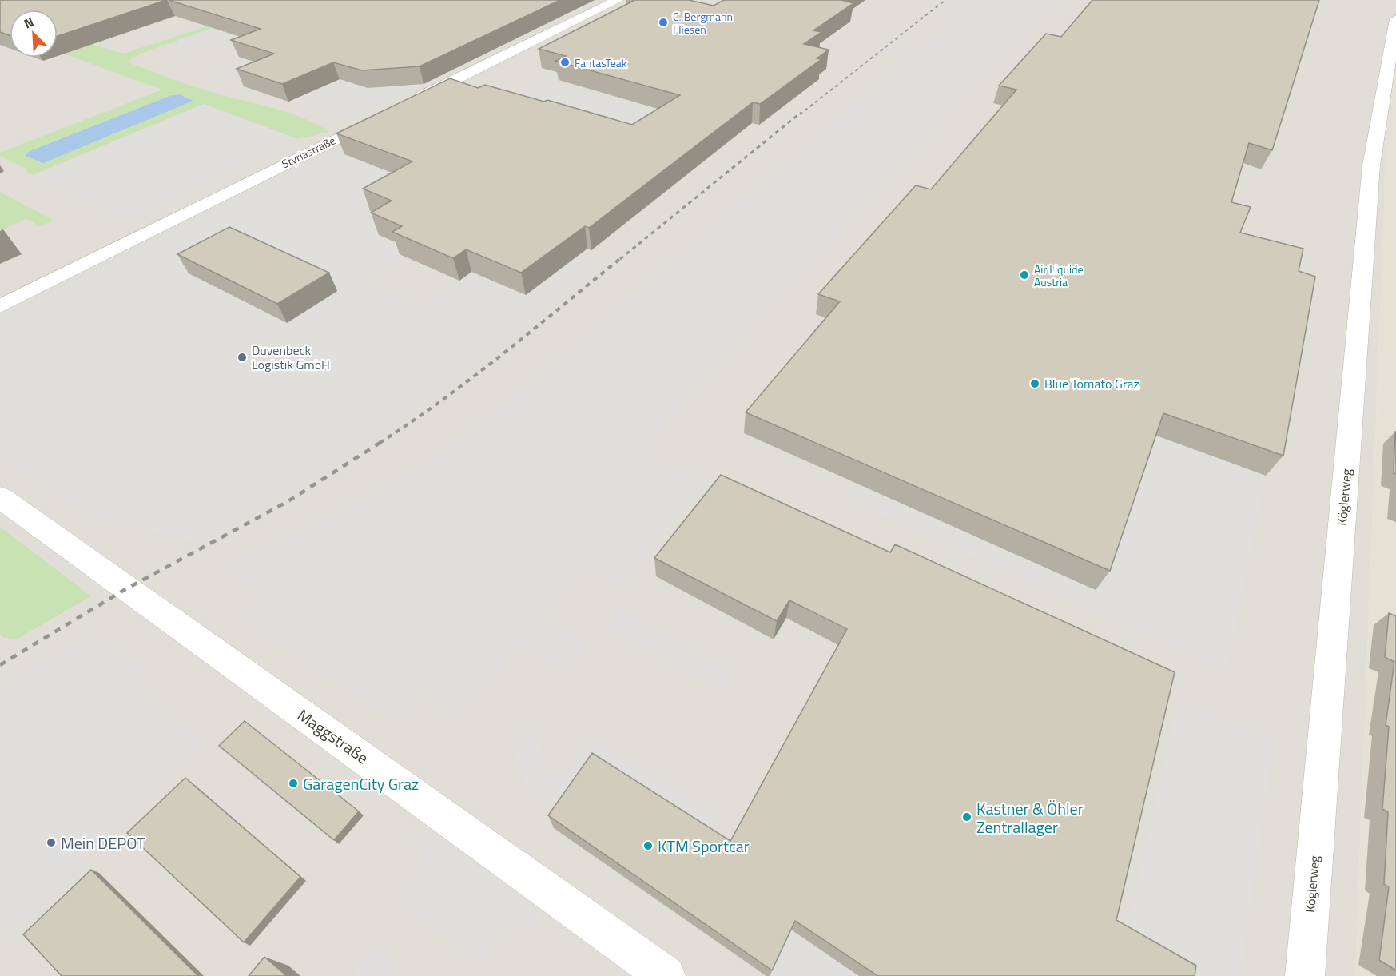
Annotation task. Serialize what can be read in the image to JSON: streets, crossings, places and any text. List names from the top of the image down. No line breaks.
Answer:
{"streets":{"street":["Styriastraße","Köglerweg","Maggstraße"]},"places":["C. Bergmann Fliesen","FantasTeak","Air Liquide Austria","Duvenbeck Logistik GmbH","Blue Tomato Graz","GaragenCity Graz","Kastner & Öhler Zentrallager","Mein DEPOT","KTM Sportcar"],"north":"top left"}
